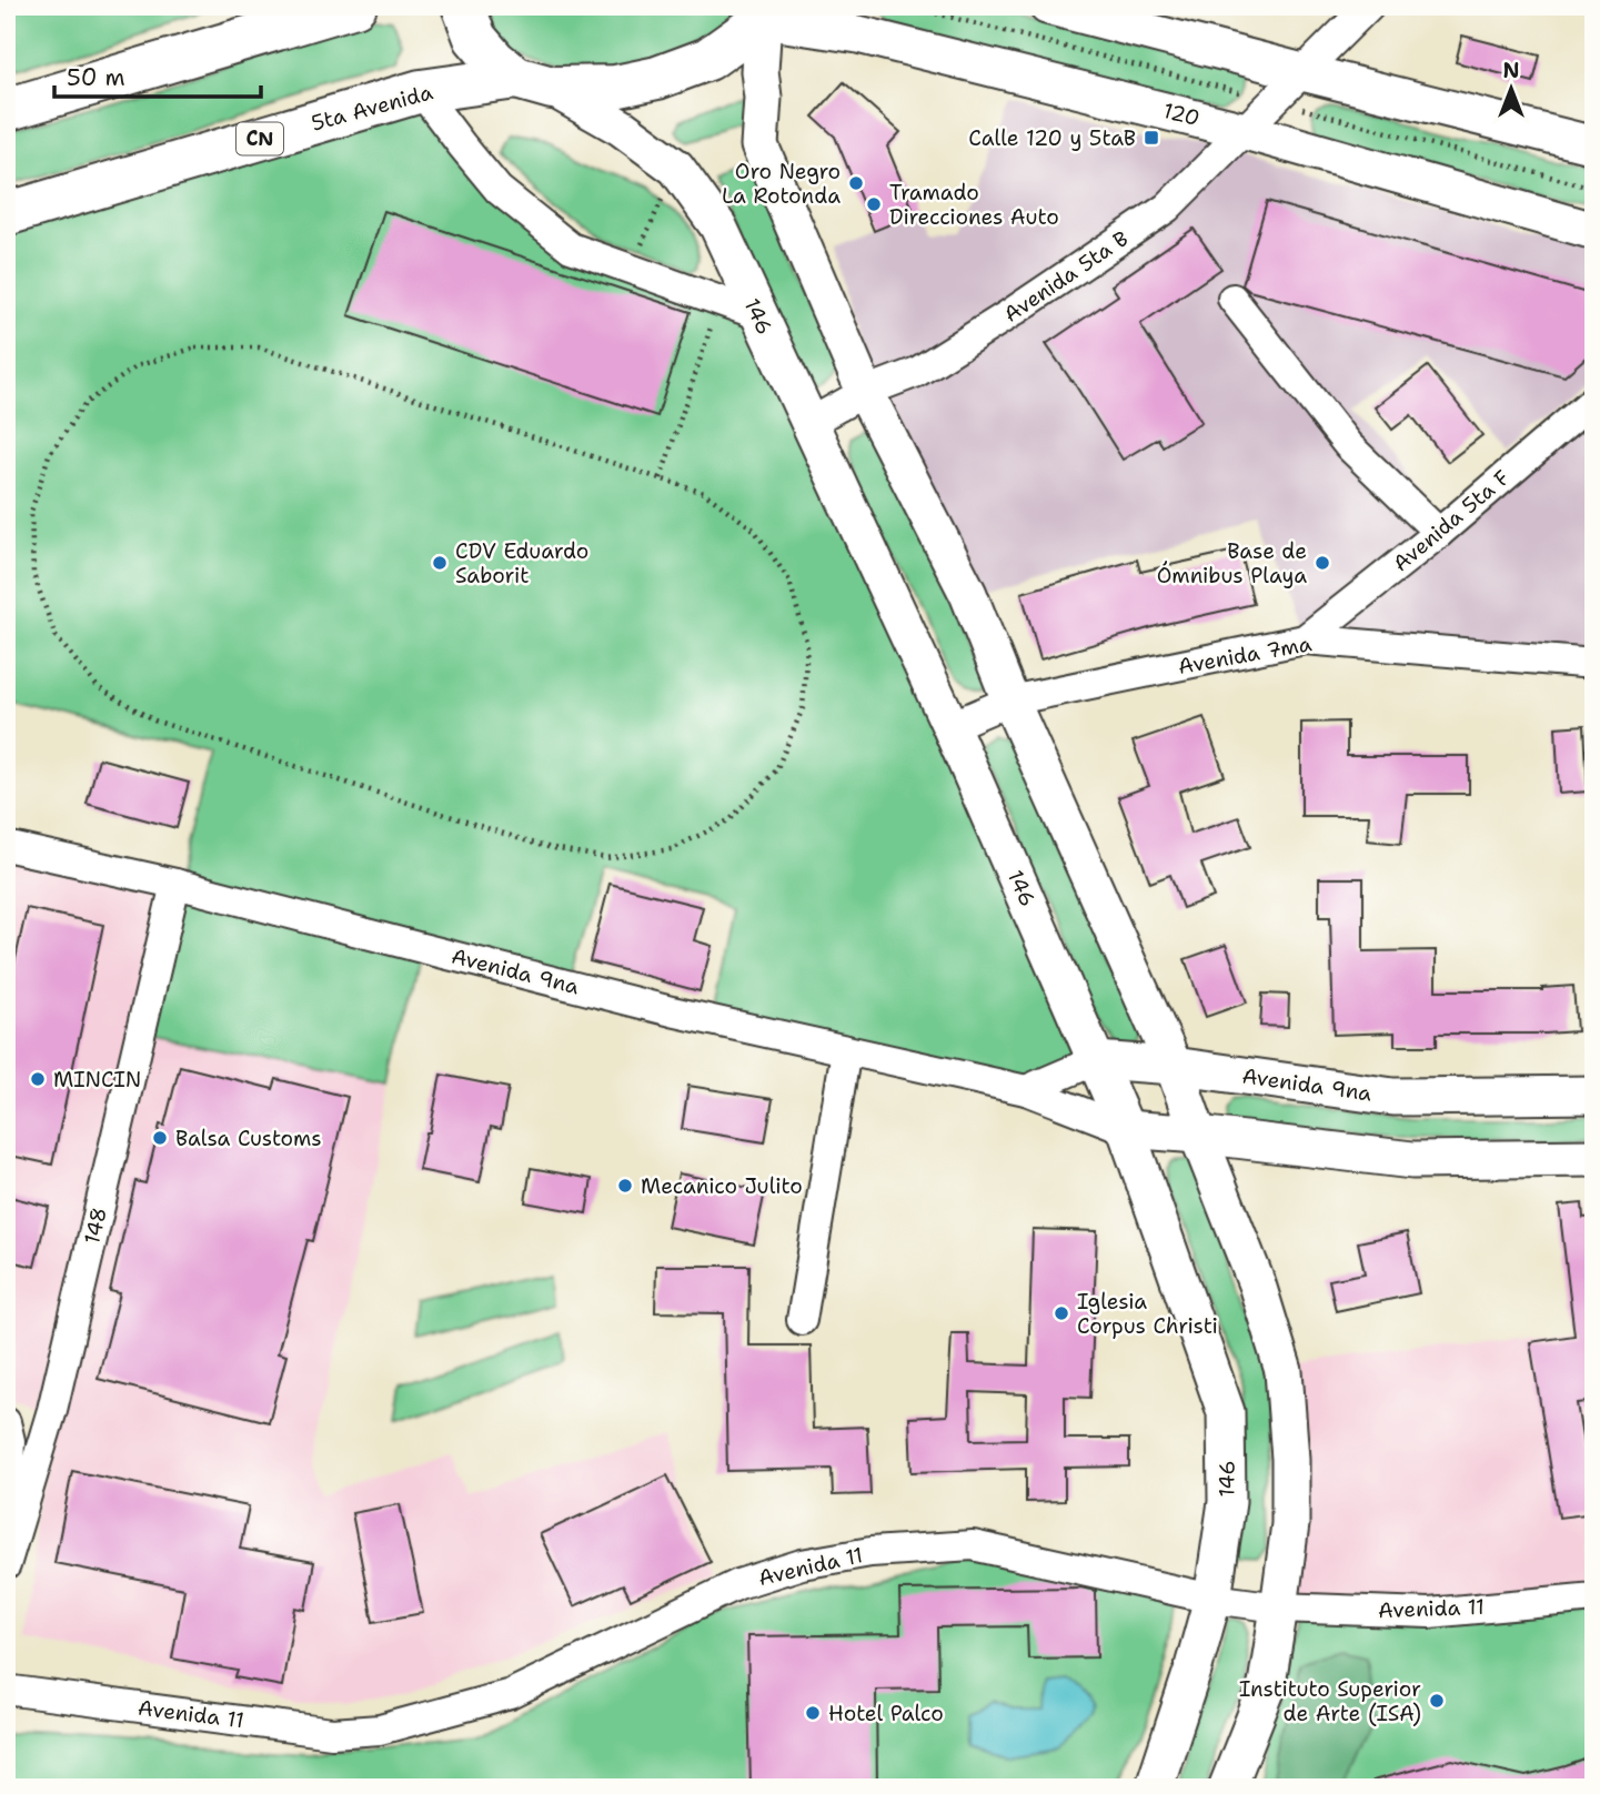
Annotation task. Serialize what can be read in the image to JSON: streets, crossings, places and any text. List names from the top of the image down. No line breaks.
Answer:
{"streets":{"highway":["5ta Avenida","CN"],"main road":["120","146","Avenida 9na"],"street":["Avenida 5ta B","Avenida 5ta F","Avenida 7ma","148","Avenida 11"]},"crossings":[["5ta Avenida","CN"],["5ta Avenida","146"],["120","CN"],["120","Avenida 5ta B"],["CN","146"],["Avenida 5ta B","146"],["146","Avenida 7ma"],["146","Avenida 9na"],["146","Avenida 11"],["Avenida 5ta F","Avenida 7ma"],["Avenida 9na","148"]],"places":{"transit":["Calle 120 y 5taB"],"other":["Oro Negro La Rotonda","Tramado Direcciones Auto","CDV Eduardo Saborit","Base de Ómnibus Playa","MINCIN","Balsa Customs","Mecanico Julito","Iglesia Corpus Christi","Instituto Superior de Arte (ISA)","Hotel Palco"]},"scale_bar":"50 m","north":"top"}
